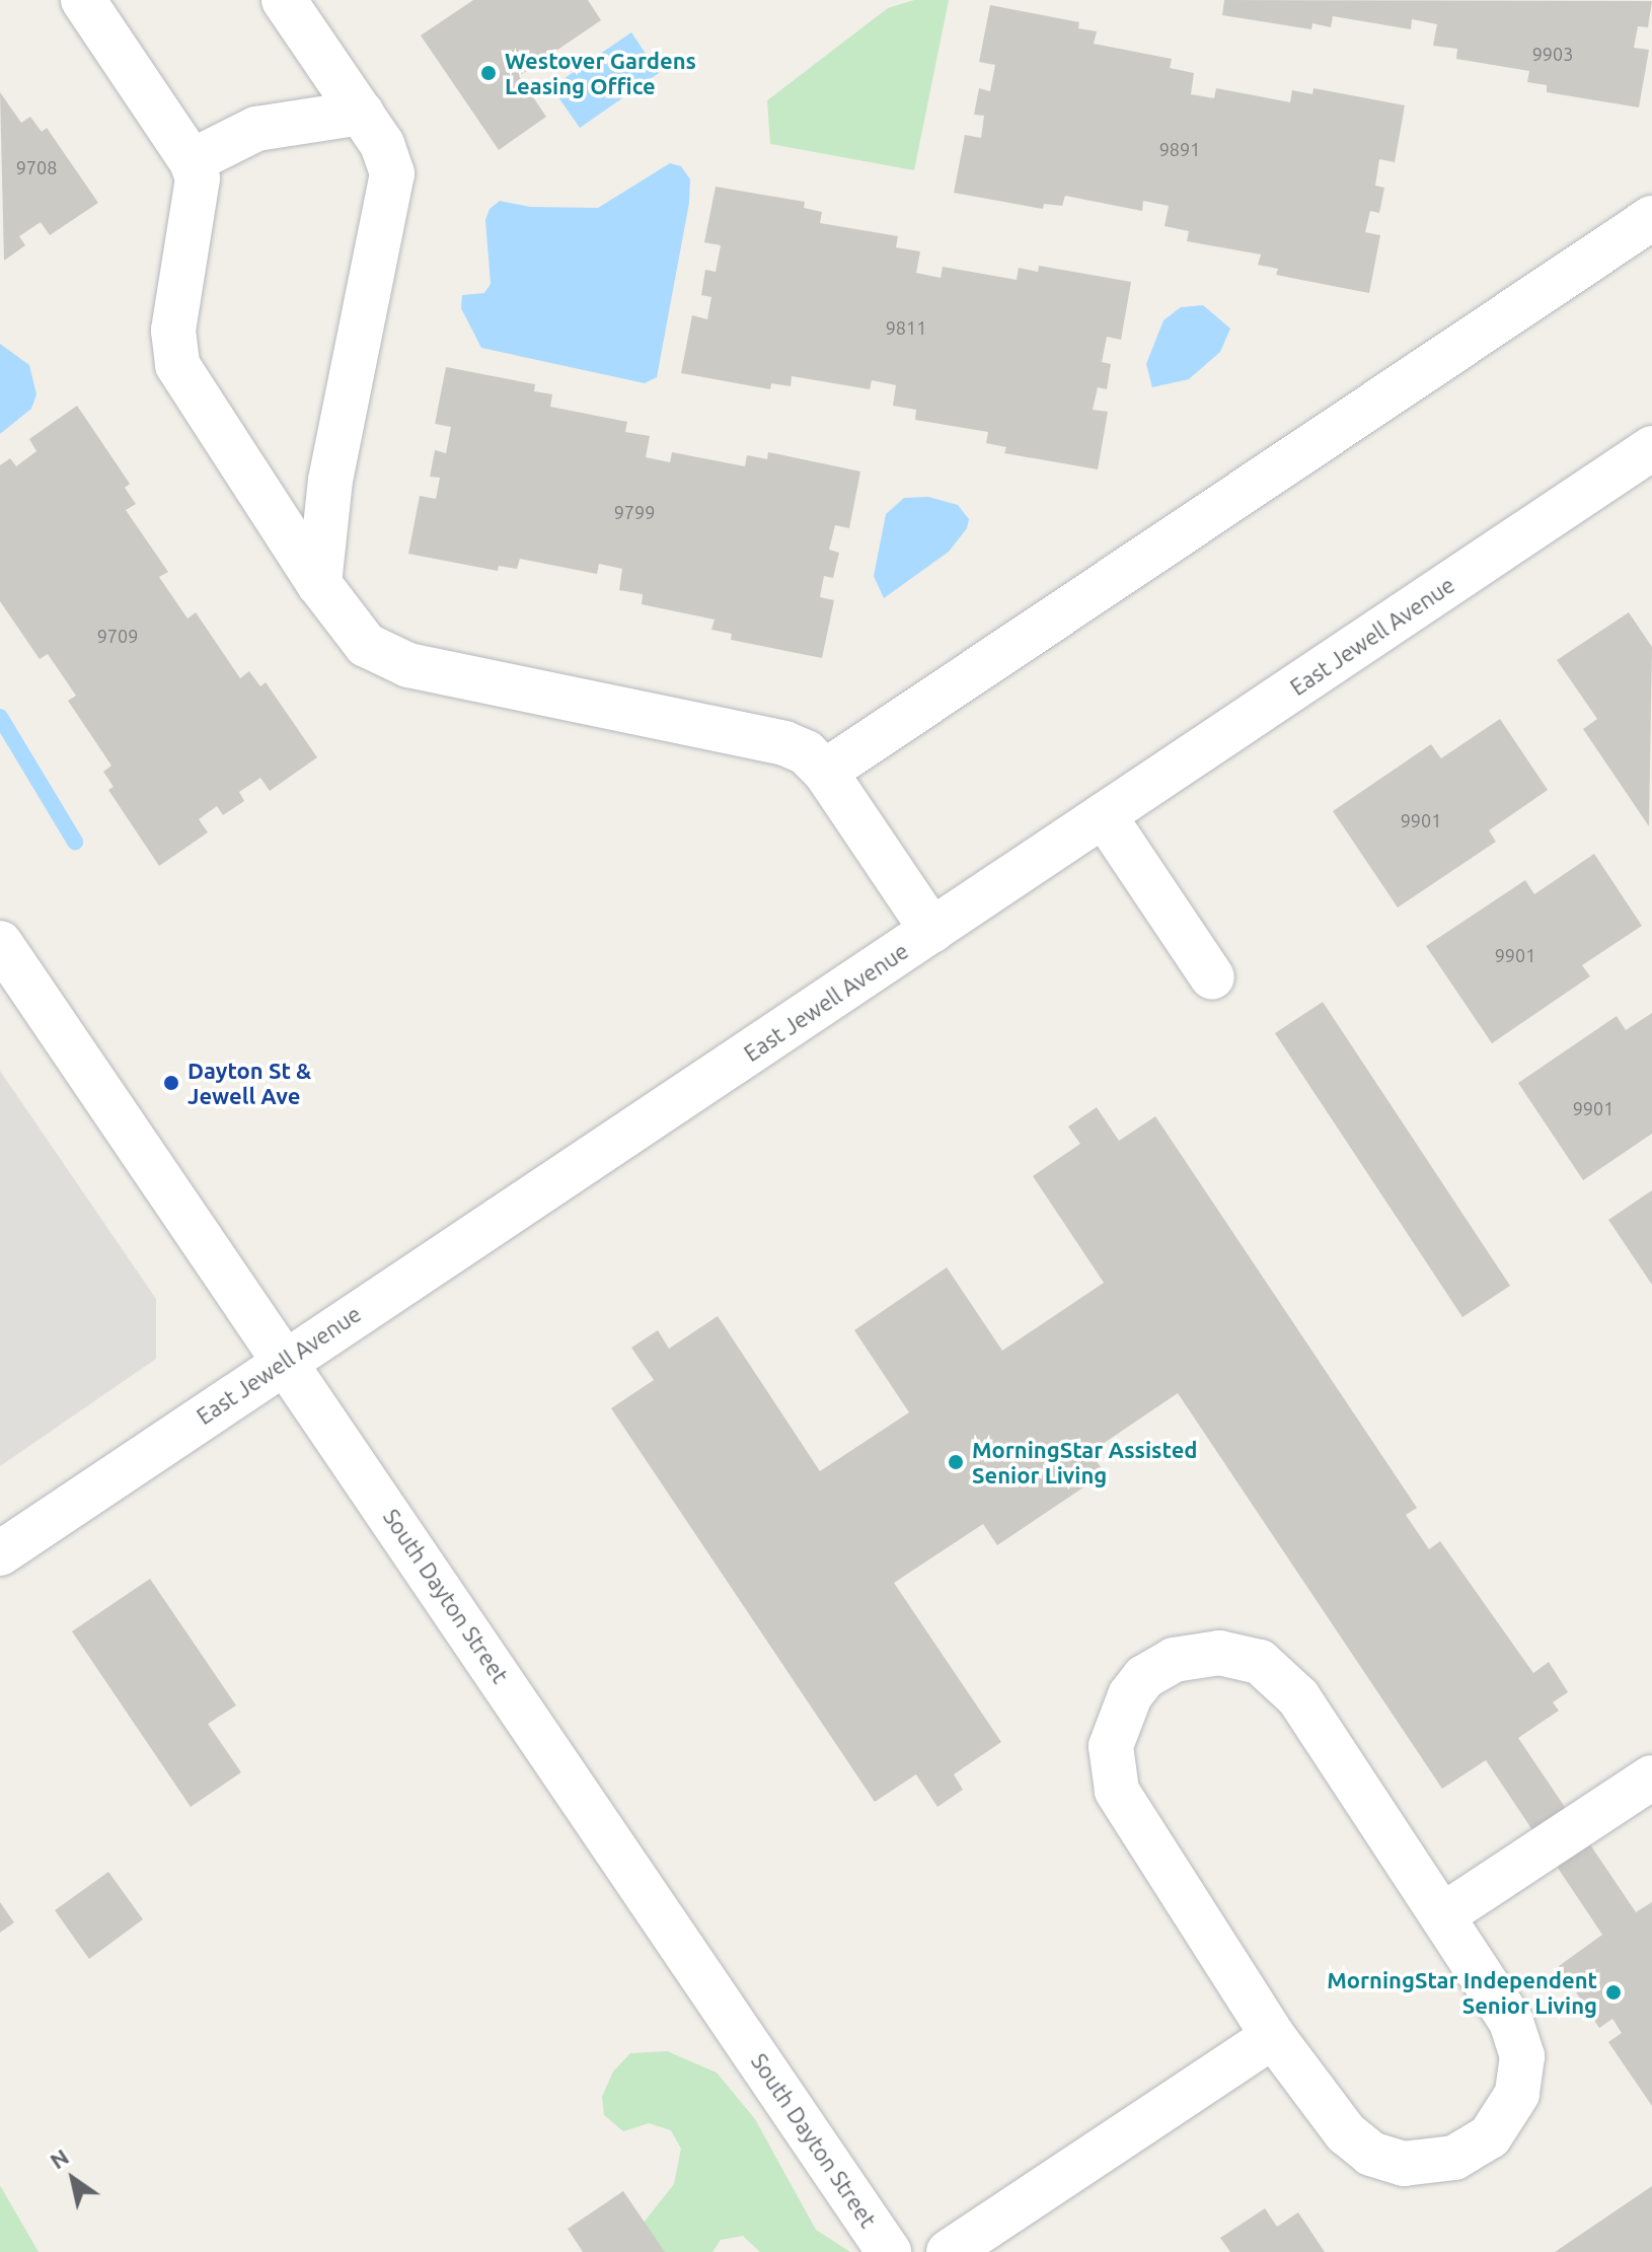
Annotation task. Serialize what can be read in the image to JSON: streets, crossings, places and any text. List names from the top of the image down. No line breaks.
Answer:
{"streets":{"street":["East Jewell Avenue","South Dayton Street"]},"crossings":[["East Jewell Avenue","South Dayton Street"]],"places":["Westover Gardens Leasing Office","Dayton St & Jewell Ave","MorningStar Assisted Senior Living","MorningStar Independent Senior Living"],"house_numbers":["9903","9891","9708","9811","9799","9709","9901","9901","9901"],"north":"top left"}
